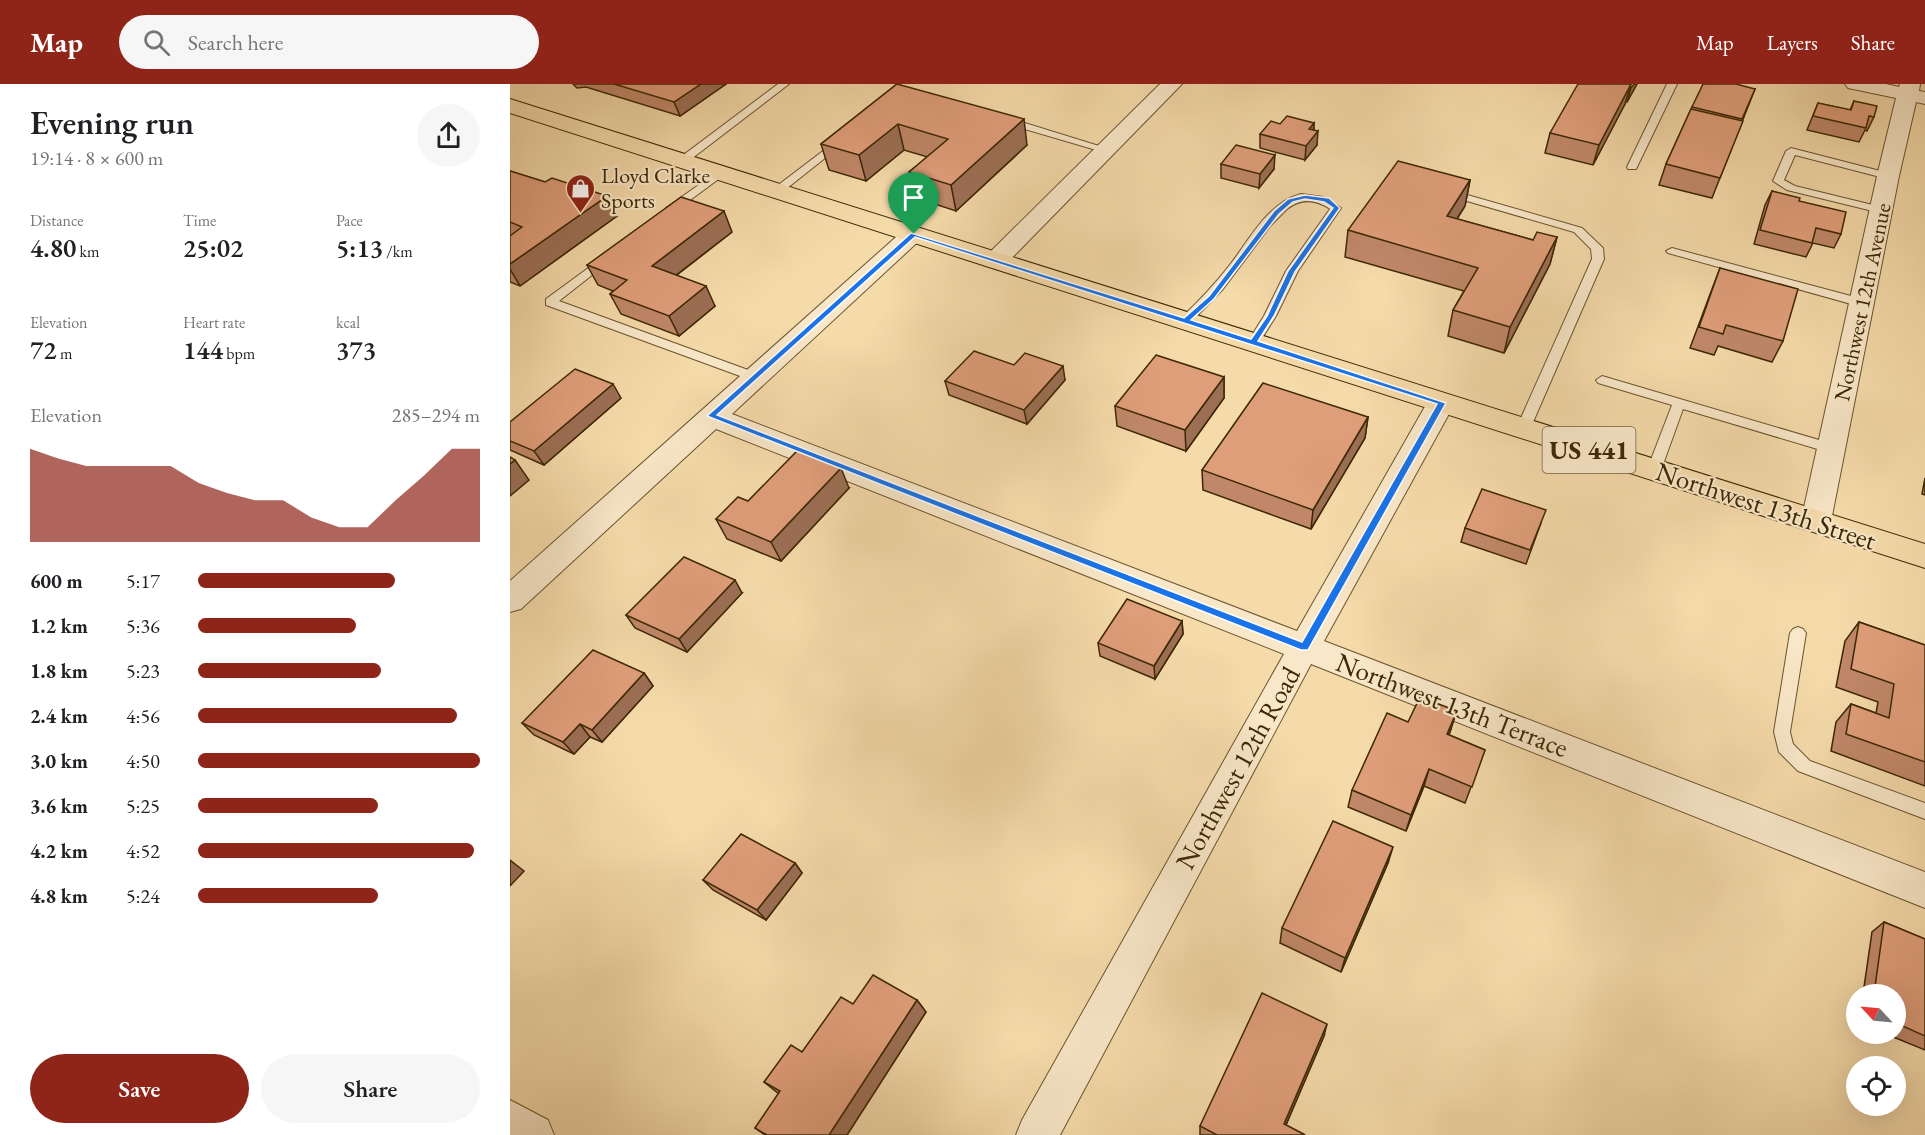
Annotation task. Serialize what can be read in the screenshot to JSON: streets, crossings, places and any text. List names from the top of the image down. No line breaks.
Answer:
{"streets":{"main road":["US 441","Northwest 13th Street"],"street":["Northwest 12th Avenue","Northwest 13th Terrace","Northwest 12th Road"]},"crossings":[["Northwest 12th Avenue","Northwest 13th Street"],["Northwest 13th Street","Northwest 12th Road"],["Northwest 13th Terrace","Northwest 12th Road"]],"places":{"shop":["Lloyd Clarke Sports"]},"north":"top left","page":{"header":"Map","search":"Search here","nav":["Map","Layers","Share"],"heading":["Evening run","19:14 · 8 × 600 m"],"stats":[["Distance","4.80 km"],["Time","25:02"],["Pace","5:13 /km"],["Elevation","72 m"],["Heart rate","144 bpm"],["kcal","373"]],"chart":["Elevation","285–294 m"],"list":[{"name":"600 m","note":"5:17"},{"name":"1.2 km","note":"5:36"},{"name":"1.8 km","note":"5:23"},{"name":"2.4 km","note":"4:56"},{"name":"3.0 km","note":"4:50"},{"name":"3.6 km","note":"5:25"},{"name":"4.2 km","note":"4:52"},{"name":"4.8 km","note":"5:24"}],"buttons":["Save","Share"]}}
